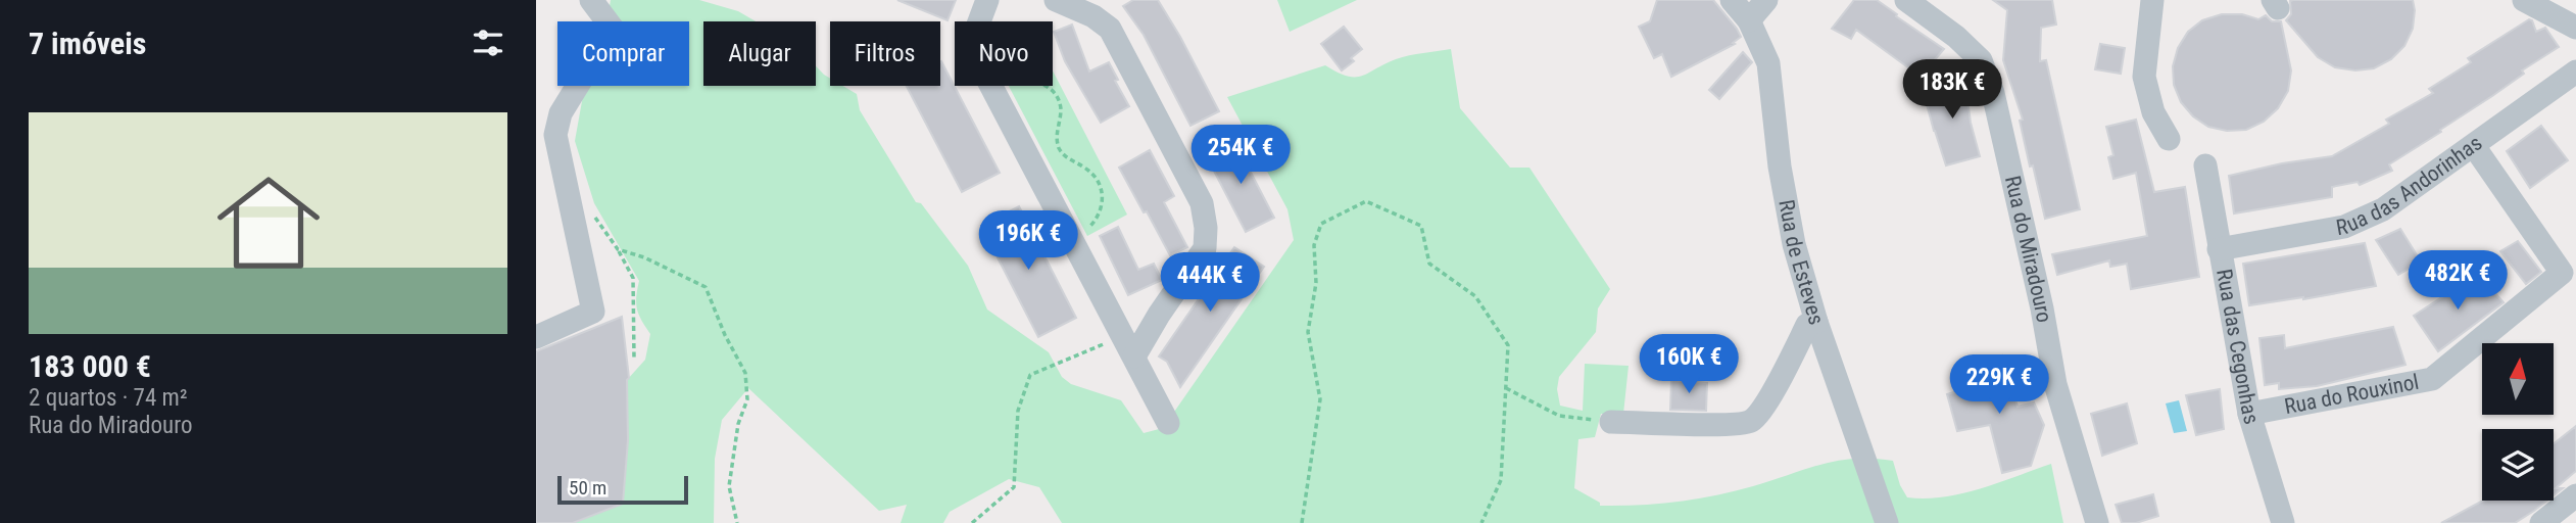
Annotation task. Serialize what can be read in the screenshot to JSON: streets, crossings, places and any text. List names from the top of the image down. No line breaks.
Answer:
{"streets":{"street":["Rua das Andorinhas","Rua do Miradouro","Rua de Esteves","Rua das Cegonhas","Rua do Rouxinol"]},"crossings":[["Rua das Andorinhas","Rua das Cegonhas"],["Rua das Andorinhas","Rua do Rouxinol"],["Rua das Cegonhas","Rua do Rouxinol"]],"scale_bar":"50 m","north":"top","page":{"heading":"7 imóveis","chip":["Comprar","Alugar","Filtros","Novo"],"price":["183K €","254K €","196K €","482K €","444K €","160K €","229K €"],"list":[{"name":"183 000 €","note":"2 quartos · 74 m² · Rua do Miradouro"}],"scale":"50 m"}}
